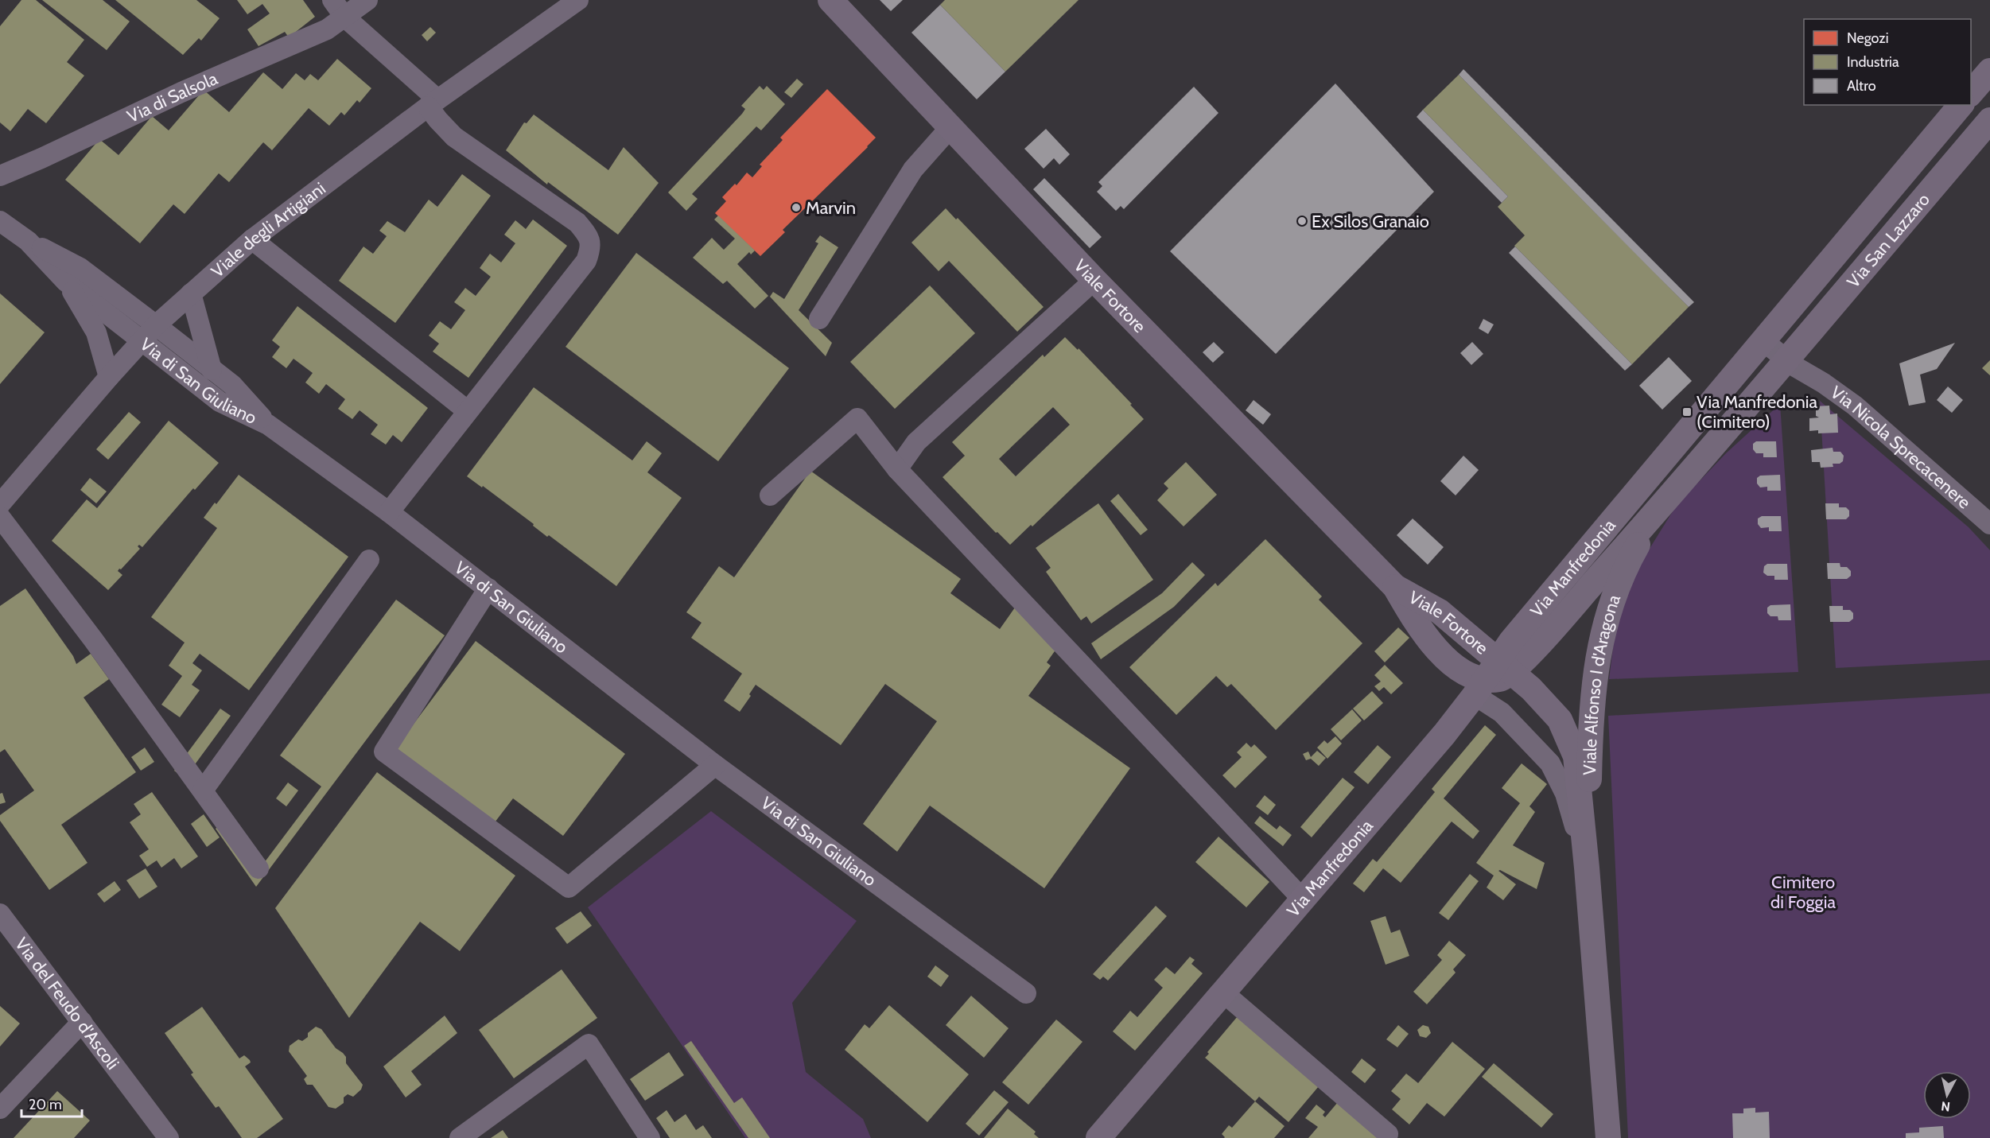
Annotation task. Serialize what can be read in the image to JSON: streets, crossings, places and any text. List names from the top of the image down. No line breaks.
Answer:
{"streets":{"main road":["Via San Lazzaro","Viale Fortore","Via Manfredonia","Viale Alfonso I d'Aragona"],"street":["Via di Salsola","Viale degli Artigiani","Via di San Giuliano","Via Nicola Sprecacenere","Via del Feudo d'Ascoli"]},"crossings":[["Viale degli Artigiani","Via di San Giuliano"],["Via San Lazzaro","Via Nicola Sprecacenere"],["Via San Lazzaro","Via Manfredonia"],["Viale Fortore","Via Manfredonia"],["Viale Fortore","Viale Alfonso I d'Aragona"],["Via Nicola Sprecacenere","Via Manfredonia"],["Via Manfredonia","Viale Alfonso I d'Aragona"]],"parks":["Cimitero di Foggia"],"places":{"other":["Marvin","Ex Silos Granaio"],"transit":["Via Manfredonia (Cimitero)"]},"legend":["Negozi","Industria","Altro"],"scale_bar":"20 m","north":"bottom"}
